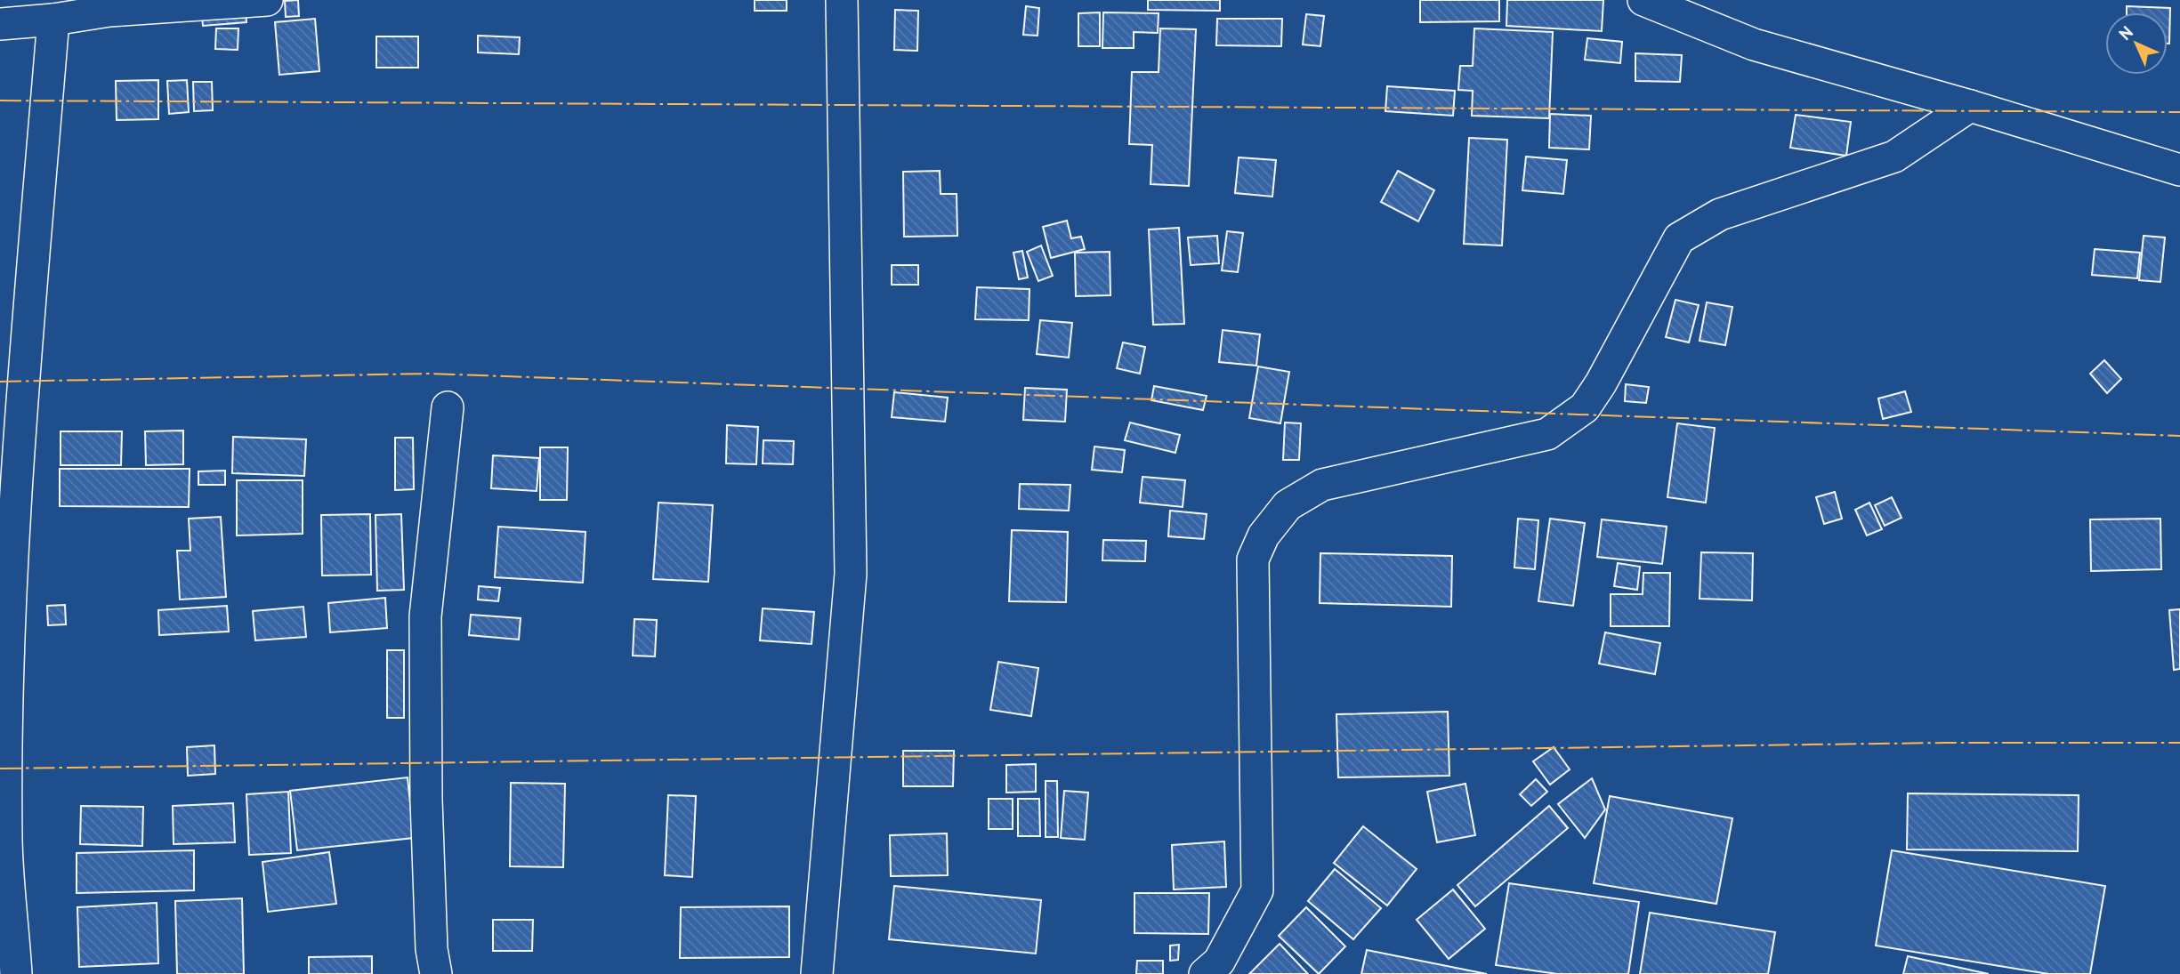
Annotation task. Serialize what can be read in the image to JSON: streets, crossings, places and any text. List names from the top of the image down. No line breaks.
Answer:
{"north":"top left"}
